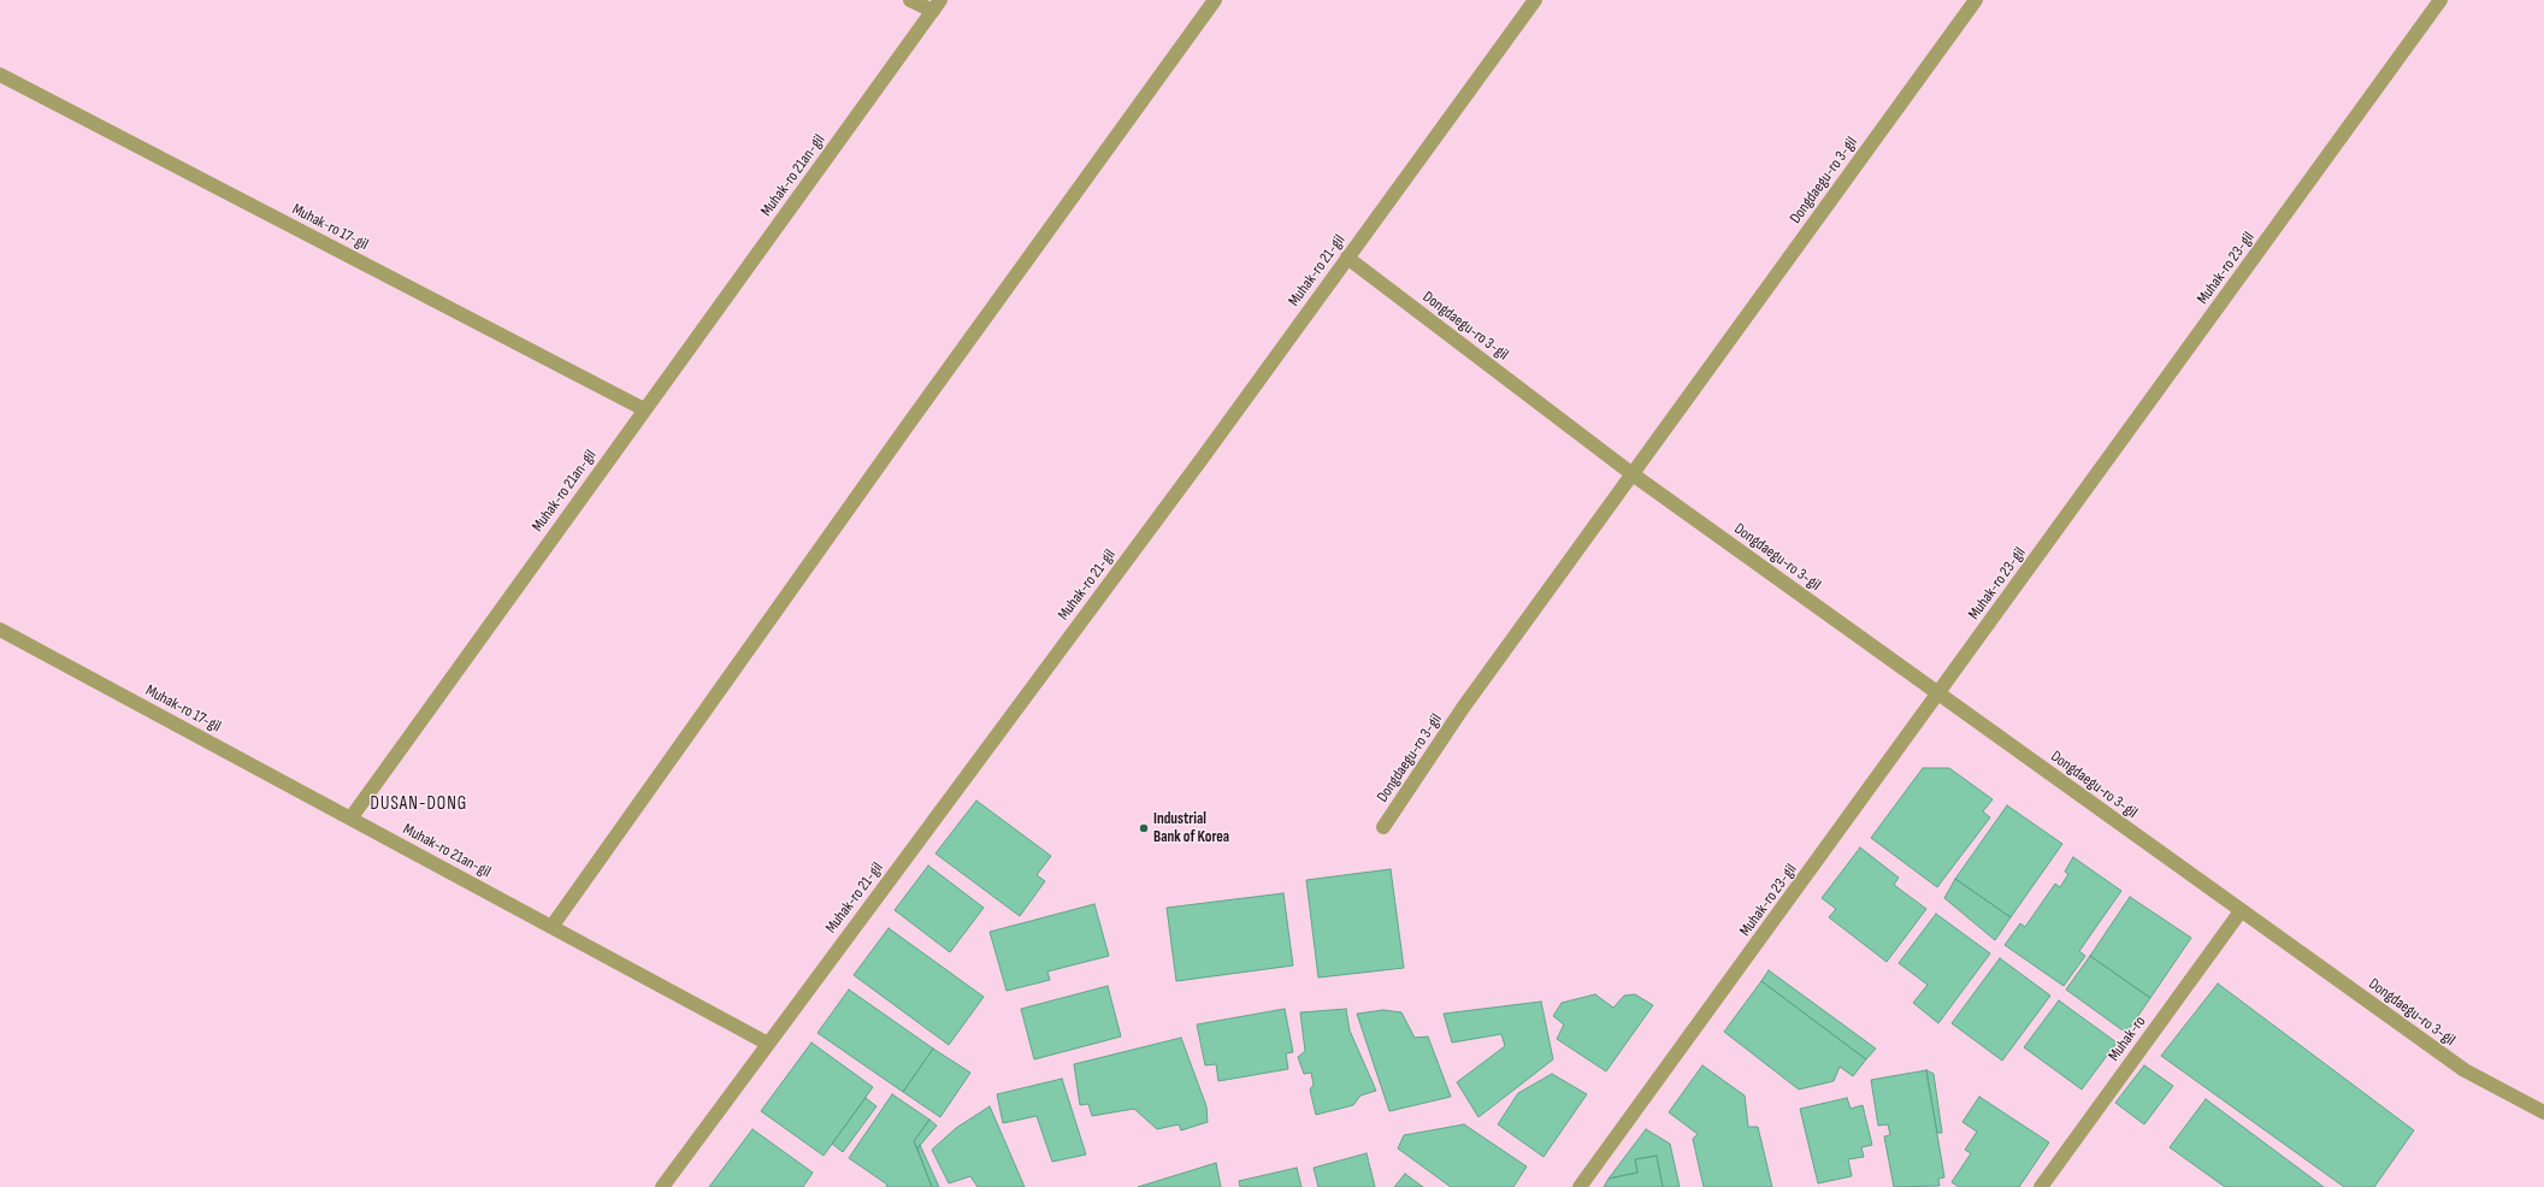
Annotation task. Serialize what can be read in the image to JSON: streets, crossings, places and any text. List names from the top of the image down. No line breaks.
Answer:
{"streets":{"street":["Muhak-ro 21an-gil","Dongdaegu-ro 3-gil","Muhak-ro 17-gil","Muhak-ro 23-gil","Muhak-ro 21-gil","Muhak-ro"]},"crossings":[["Muhak-ro 21an-gil","Muhak-ro 17-gil"],["Muhak-ro 21an-gil","Muhak-ro 21-gil"],["Dongdaegu-ro 3-gil","Muhak-ro 23-gil"],["Dongdaegu-ro 3-gil","Muhak-ro 21-gil"],["Dongdaegu-ro 3-gil","Muhak-ro"]],"districts":["DUSAN-DONG"],"places":["Industrial Bank of Korea"]}
